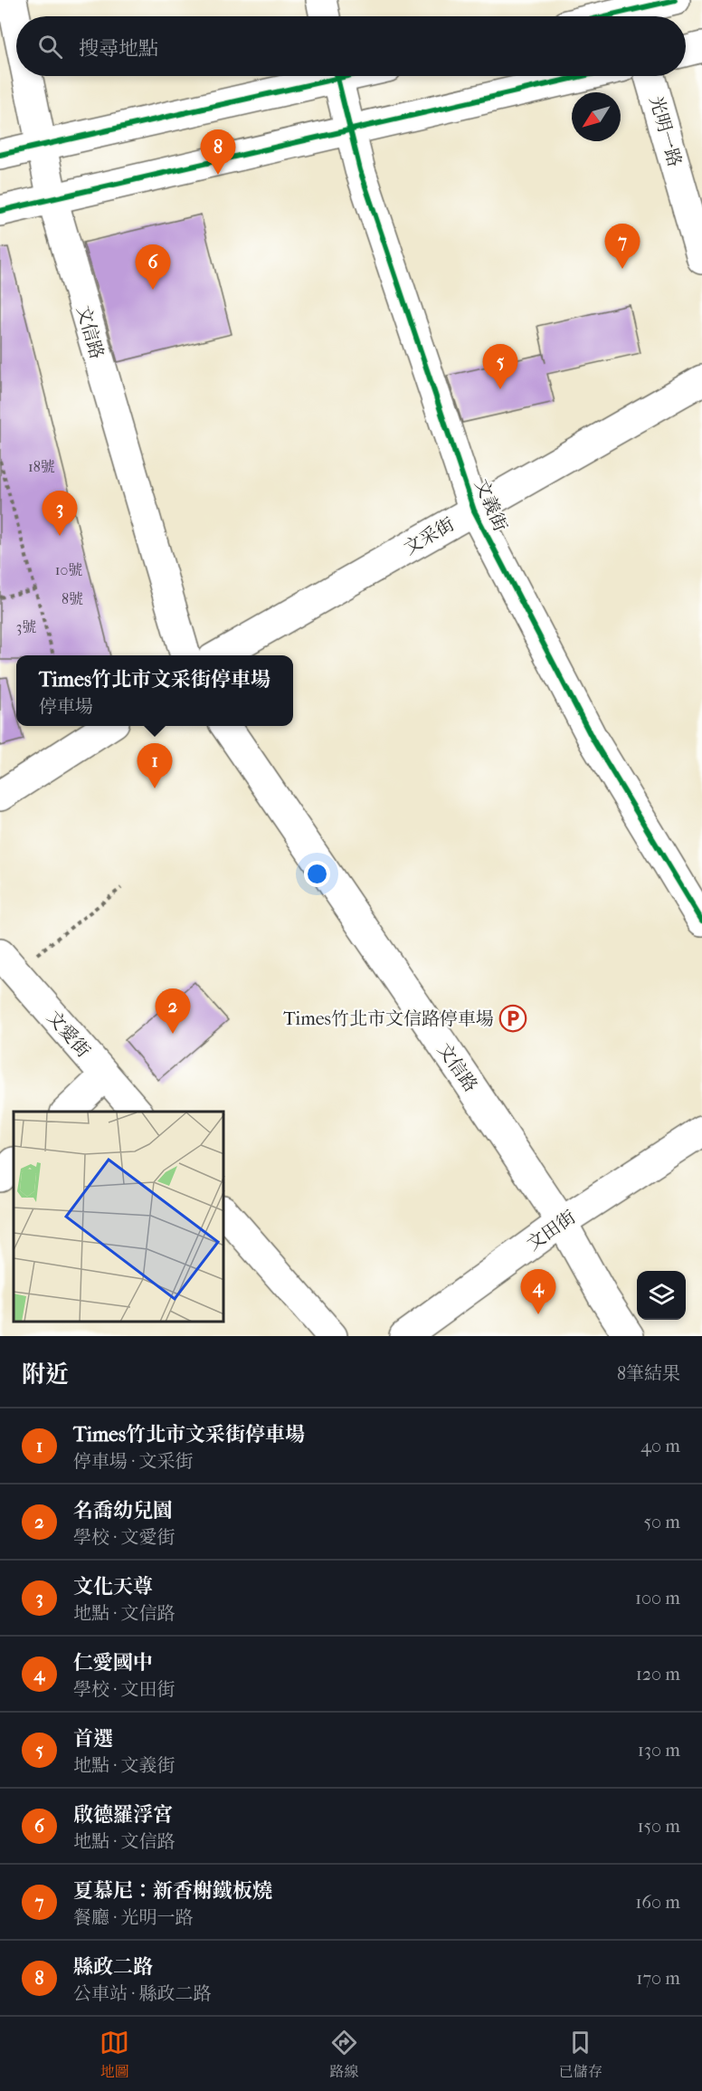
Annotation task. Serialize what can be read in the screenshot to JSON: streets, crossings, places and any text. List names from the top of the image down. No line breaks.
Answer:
{"streets":{"street":["光明一路","文信路","文義街","文采街","文愛街","文田街"]},"crossings":[["文信路","文田街"],["文義街","文采街"]],"places":{"parking":["Times竹北市文信路停車場"]},"house_numbers":["18號","10號","8號","3號"],"north":"bottom left","page":{"search":"搜尋地點","pins":["8","7","6","5","3","1","2","4"],"popup":["Times竹北市文采街停車場","停車場"],"heading":["附近","8筆結果"],"list":[{"mark":"1","name":"Times竹北市文采街停車場","note":"停車場 · 文采街","value":"40 m"},{"mark":"2","name":"名喬幼兒園","note":"學校 · 文愛街","value":"50 m"},{"mark":"3","name":"文化天尊","note":"地點 · 文信路","value":"100 m"},{"mark":"4","name":"仁愛國中","note":"學校 · 文田街","value":"120 m"},{"mark":"5","name":"首選","note":"地點 · 文義街","value":"130 m"},{"mark":"6","name":"啟德羅浮宮","note":"地點 · 文信路","value":"150 m"},{"mark":"7","name":"夏慕尼：新香榭鐵板燒","note":"餐廳 · 光明一路","value":"160 m"},{"mark":"8","name":"縣政二路","note":"公車站 · 縣政二路","value":"170 m"}],"nav":["地圖","路線","已儲存"]}}
